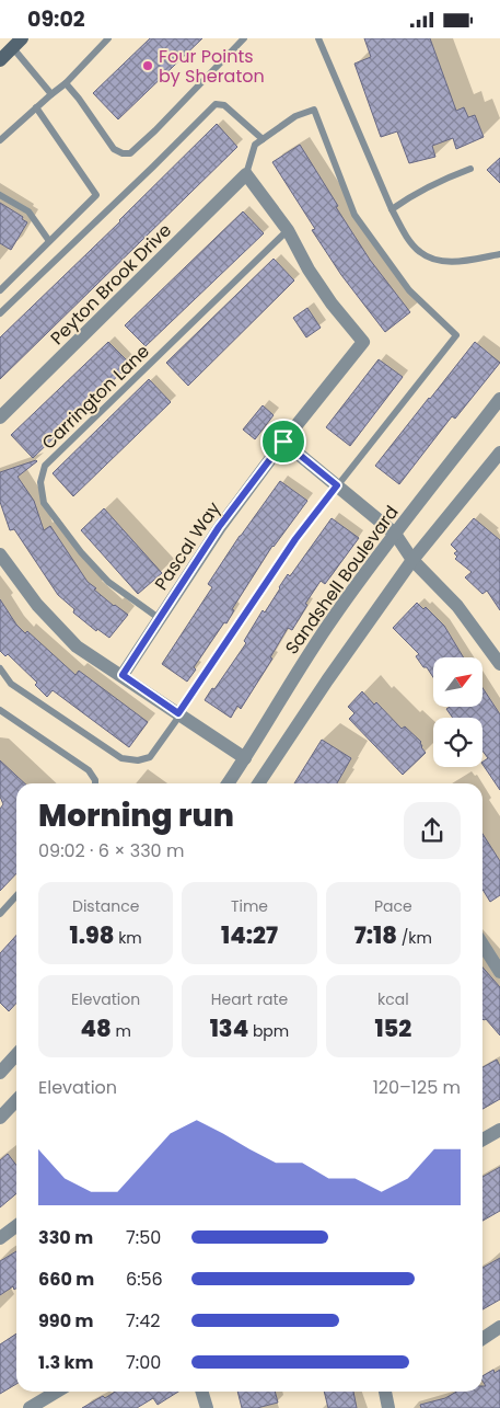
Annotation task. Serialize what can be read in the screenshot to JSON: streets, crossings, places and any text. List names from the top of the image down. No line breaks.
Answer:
{"streets":{"street":["Peyton Brook Drive","Pascal Way","Sandshell Boulevard"],"lane":["Carrington Lane"]},"crossings":[["Peyton Brook Drive","Pascal Way"],["Carrington Lane","Pascal Way"]],"places":["Four Points by Sheraton"],"north":"top right","page":{"status":"09:02","heading":["Morning run","09:02 · 6 × 330 m"],"stats":[["Distance","1.98 km"],["Time","14:27"],["Pace","7:18 /km"],["Elevation","48 m"],["Heart rate","134 bpm"],["kcal","152"]],"chart":["Elevation","120–125 m"],"list":[{"name":"330 m","note":"7:50"},{"name":"660 m","note":"6:56"},{"name":"990 m","note":"7:42"},{"name":"1.3 km","note":"7:00"}]}}
